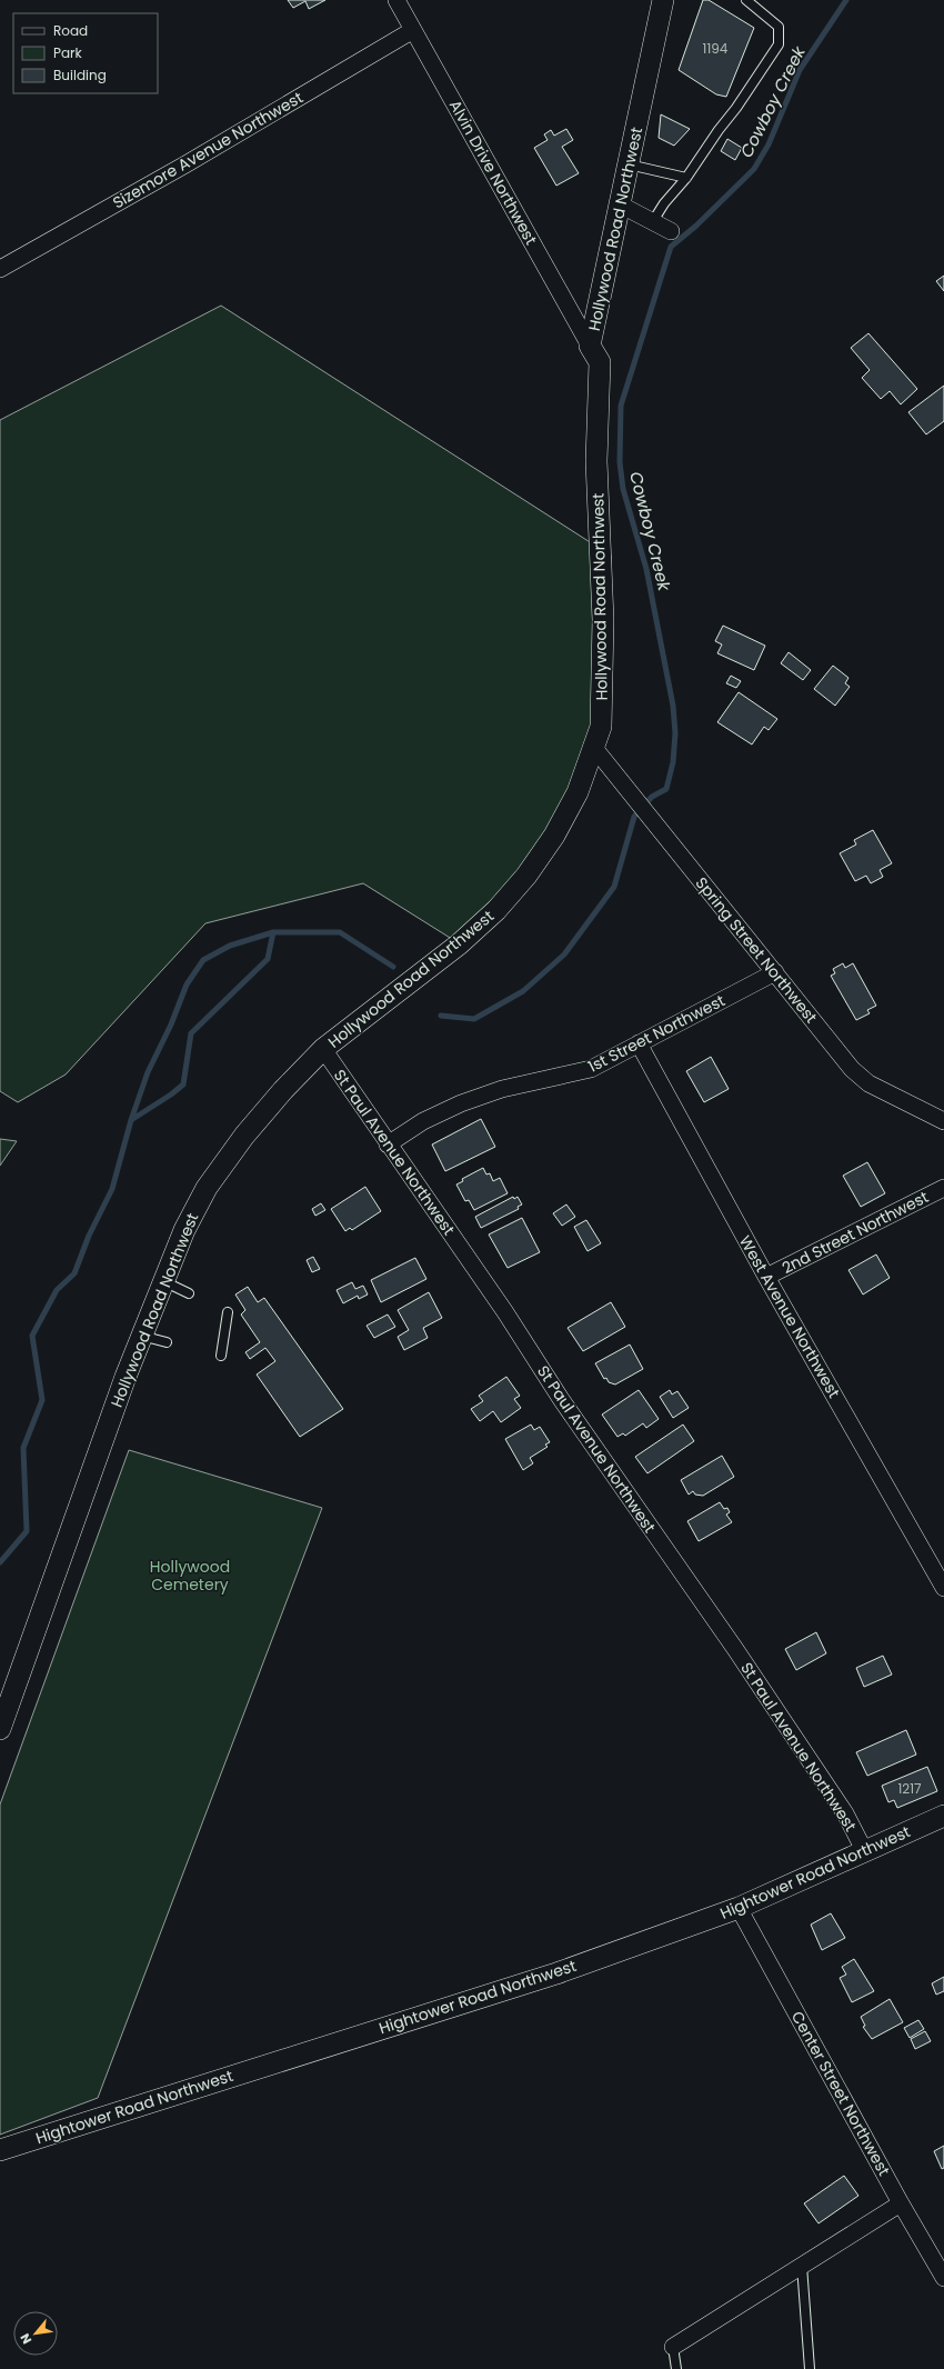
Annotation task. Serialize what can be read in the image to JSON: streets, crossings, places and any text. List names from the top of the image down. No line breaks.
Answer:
{"streets":{"street":["Sizemore Avenue Northwest","Alvin Drive Northwest","Hollywood Road Northwest","Spring Street Northwest","1st Street Northwest","St Paul Avenue Northwest","2nd Street Northwest","West Avenue Northwest","Hightower Road Northwest","Center Street Northwest"]},"crossings":[["Sizemore Avenue Northwest","Alvin Drive Northwest"],["Alvin Drive Northwest","Hollywood Road Northwest"],["Hollywood Road Northwest","Spring Street Northwest"],["Hollywood Road Northwest","St Paul Avenue Northwest"],["Spring Street Northwest","1st Street Northwest"],["1st Street Northwest","St Paul Avenue Northwest"],["1st Street Northwest","West Avenue Northwest"],["St Paul Avenue Northwest","Hightower Road Northwest"],["2nd Street Northwest","West Avenue Northwest"],["Hightower Road Northwest","Center Street Northwest"]],"water":["Cowboy Creek"],"parks":["Hollywood Cemetery"],"house_numbers":["1194","1217"],"legend":["Road","Park","Building"],"north":"bottom left"}
